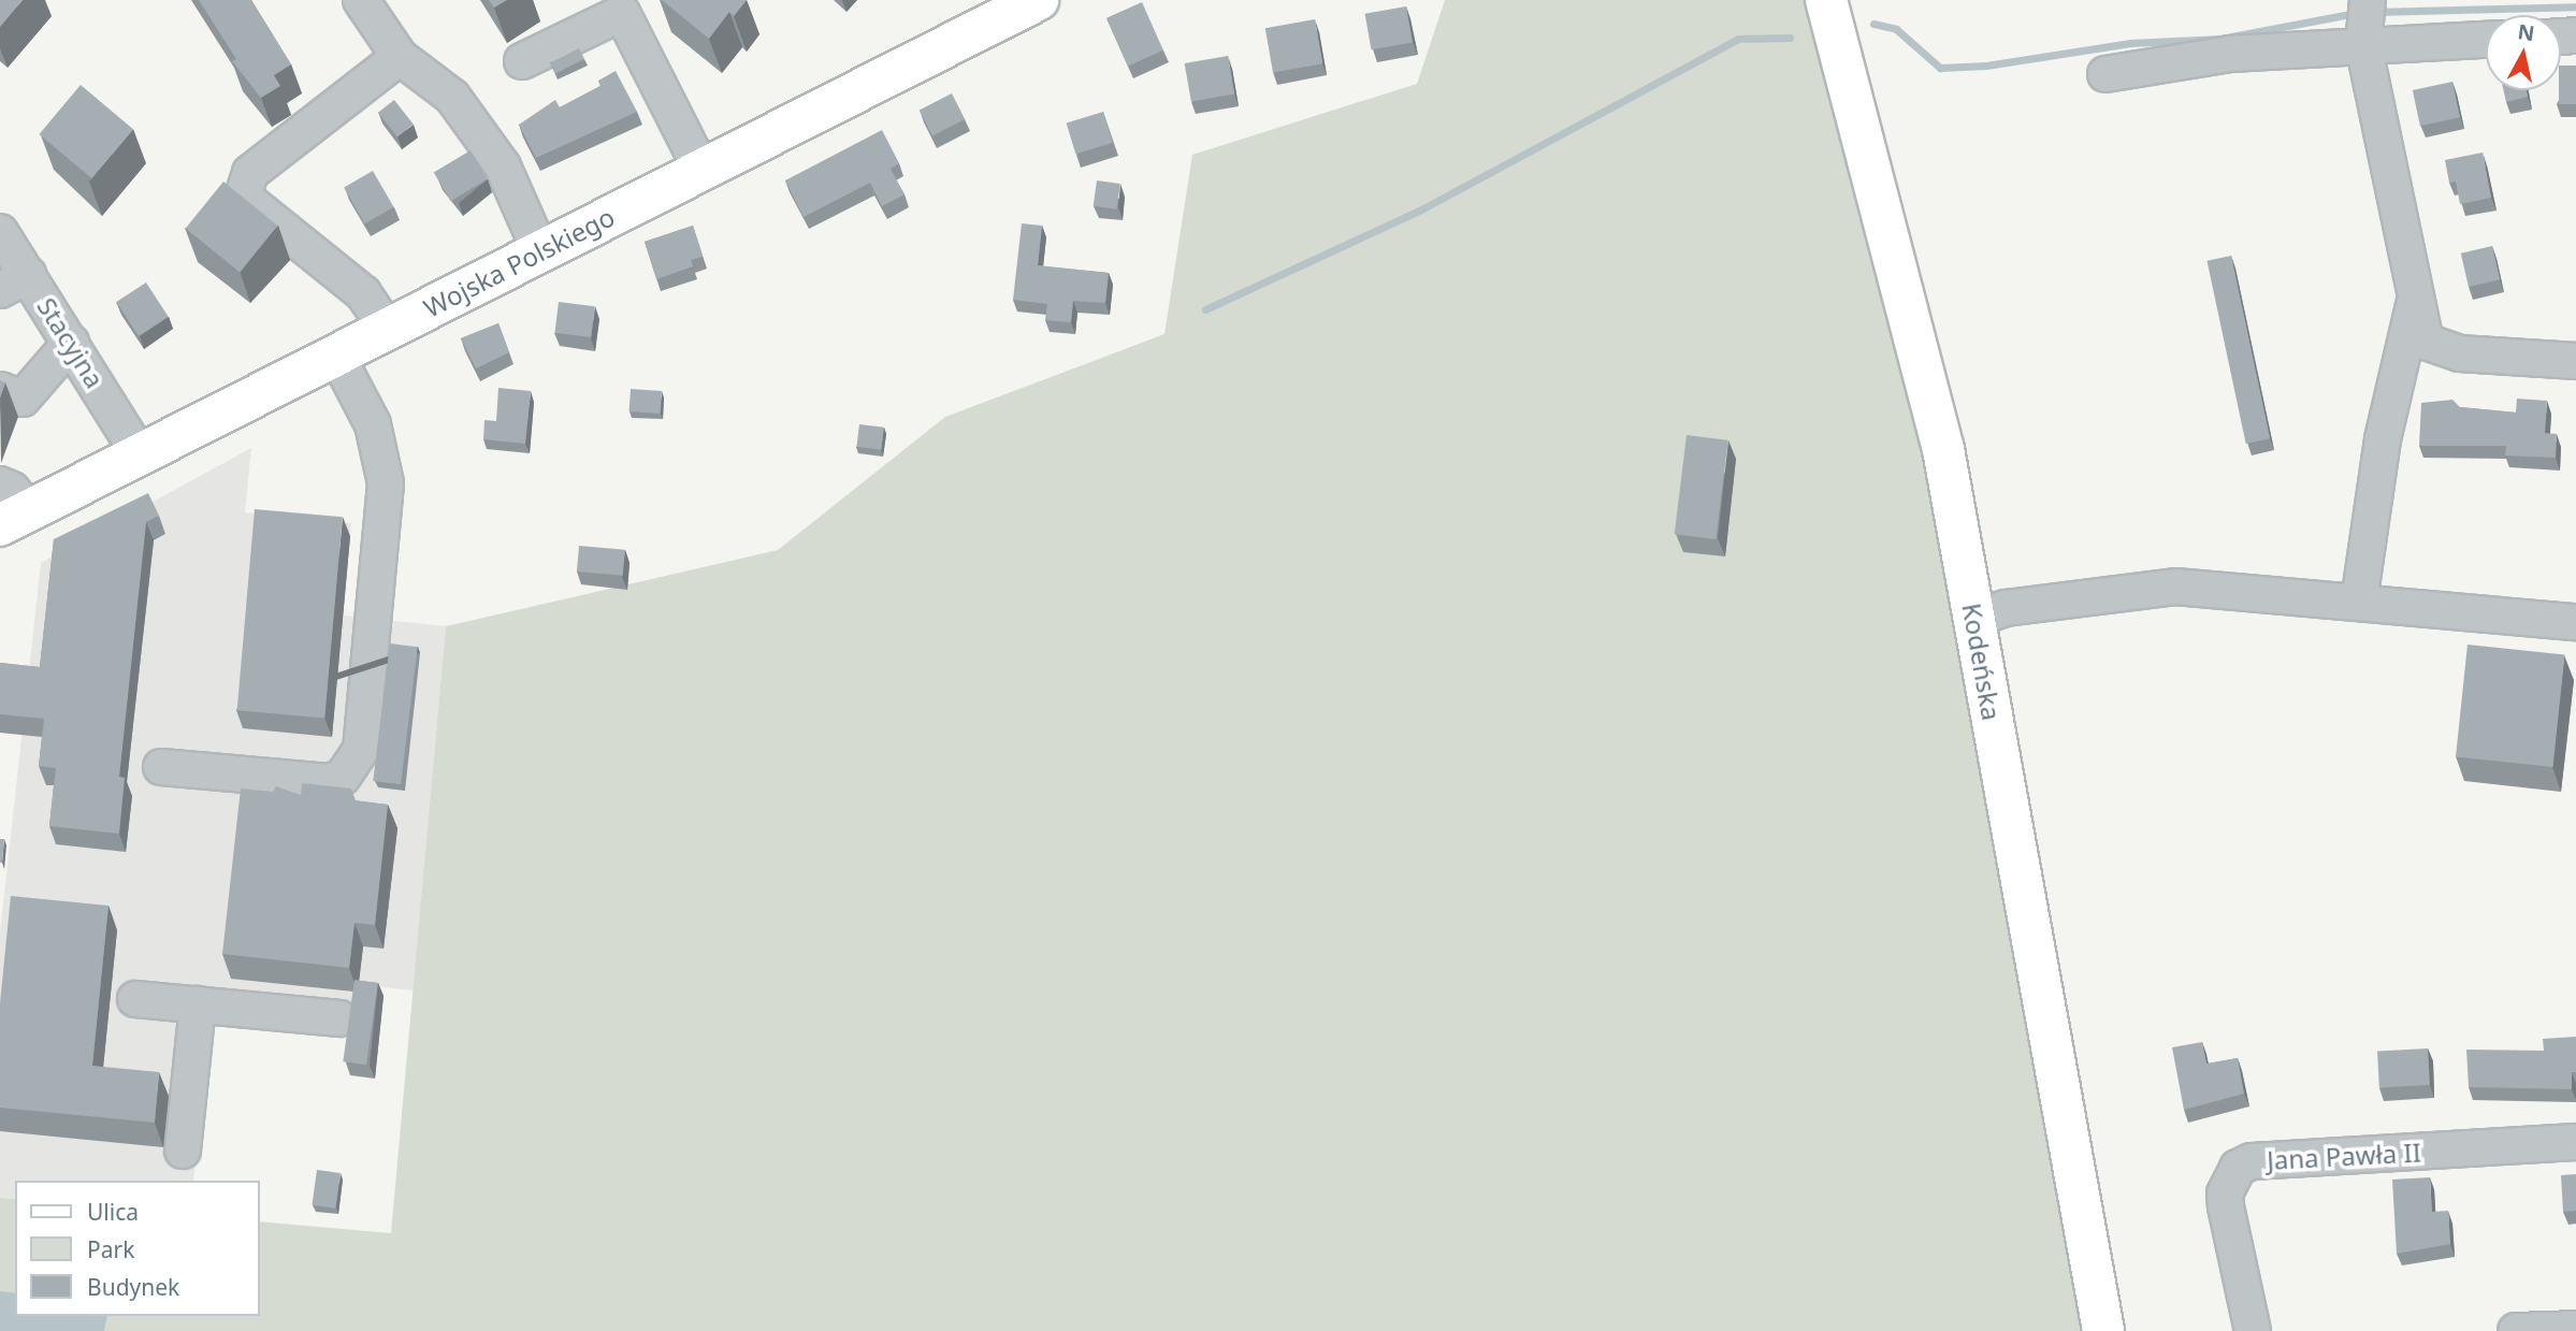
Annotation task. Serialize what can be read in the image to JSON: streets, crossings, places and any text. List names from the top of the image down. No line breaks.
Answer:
{"streets":{"main road":["Wojska Polskiego","Kodeńska"],"street":["Stacyjna","Jana Pawła II"]},"crossings":[["Wojska Polskiego","Stacyjna"]],"legend":["Ulica","Park","Budynek"],"north":"top"}
